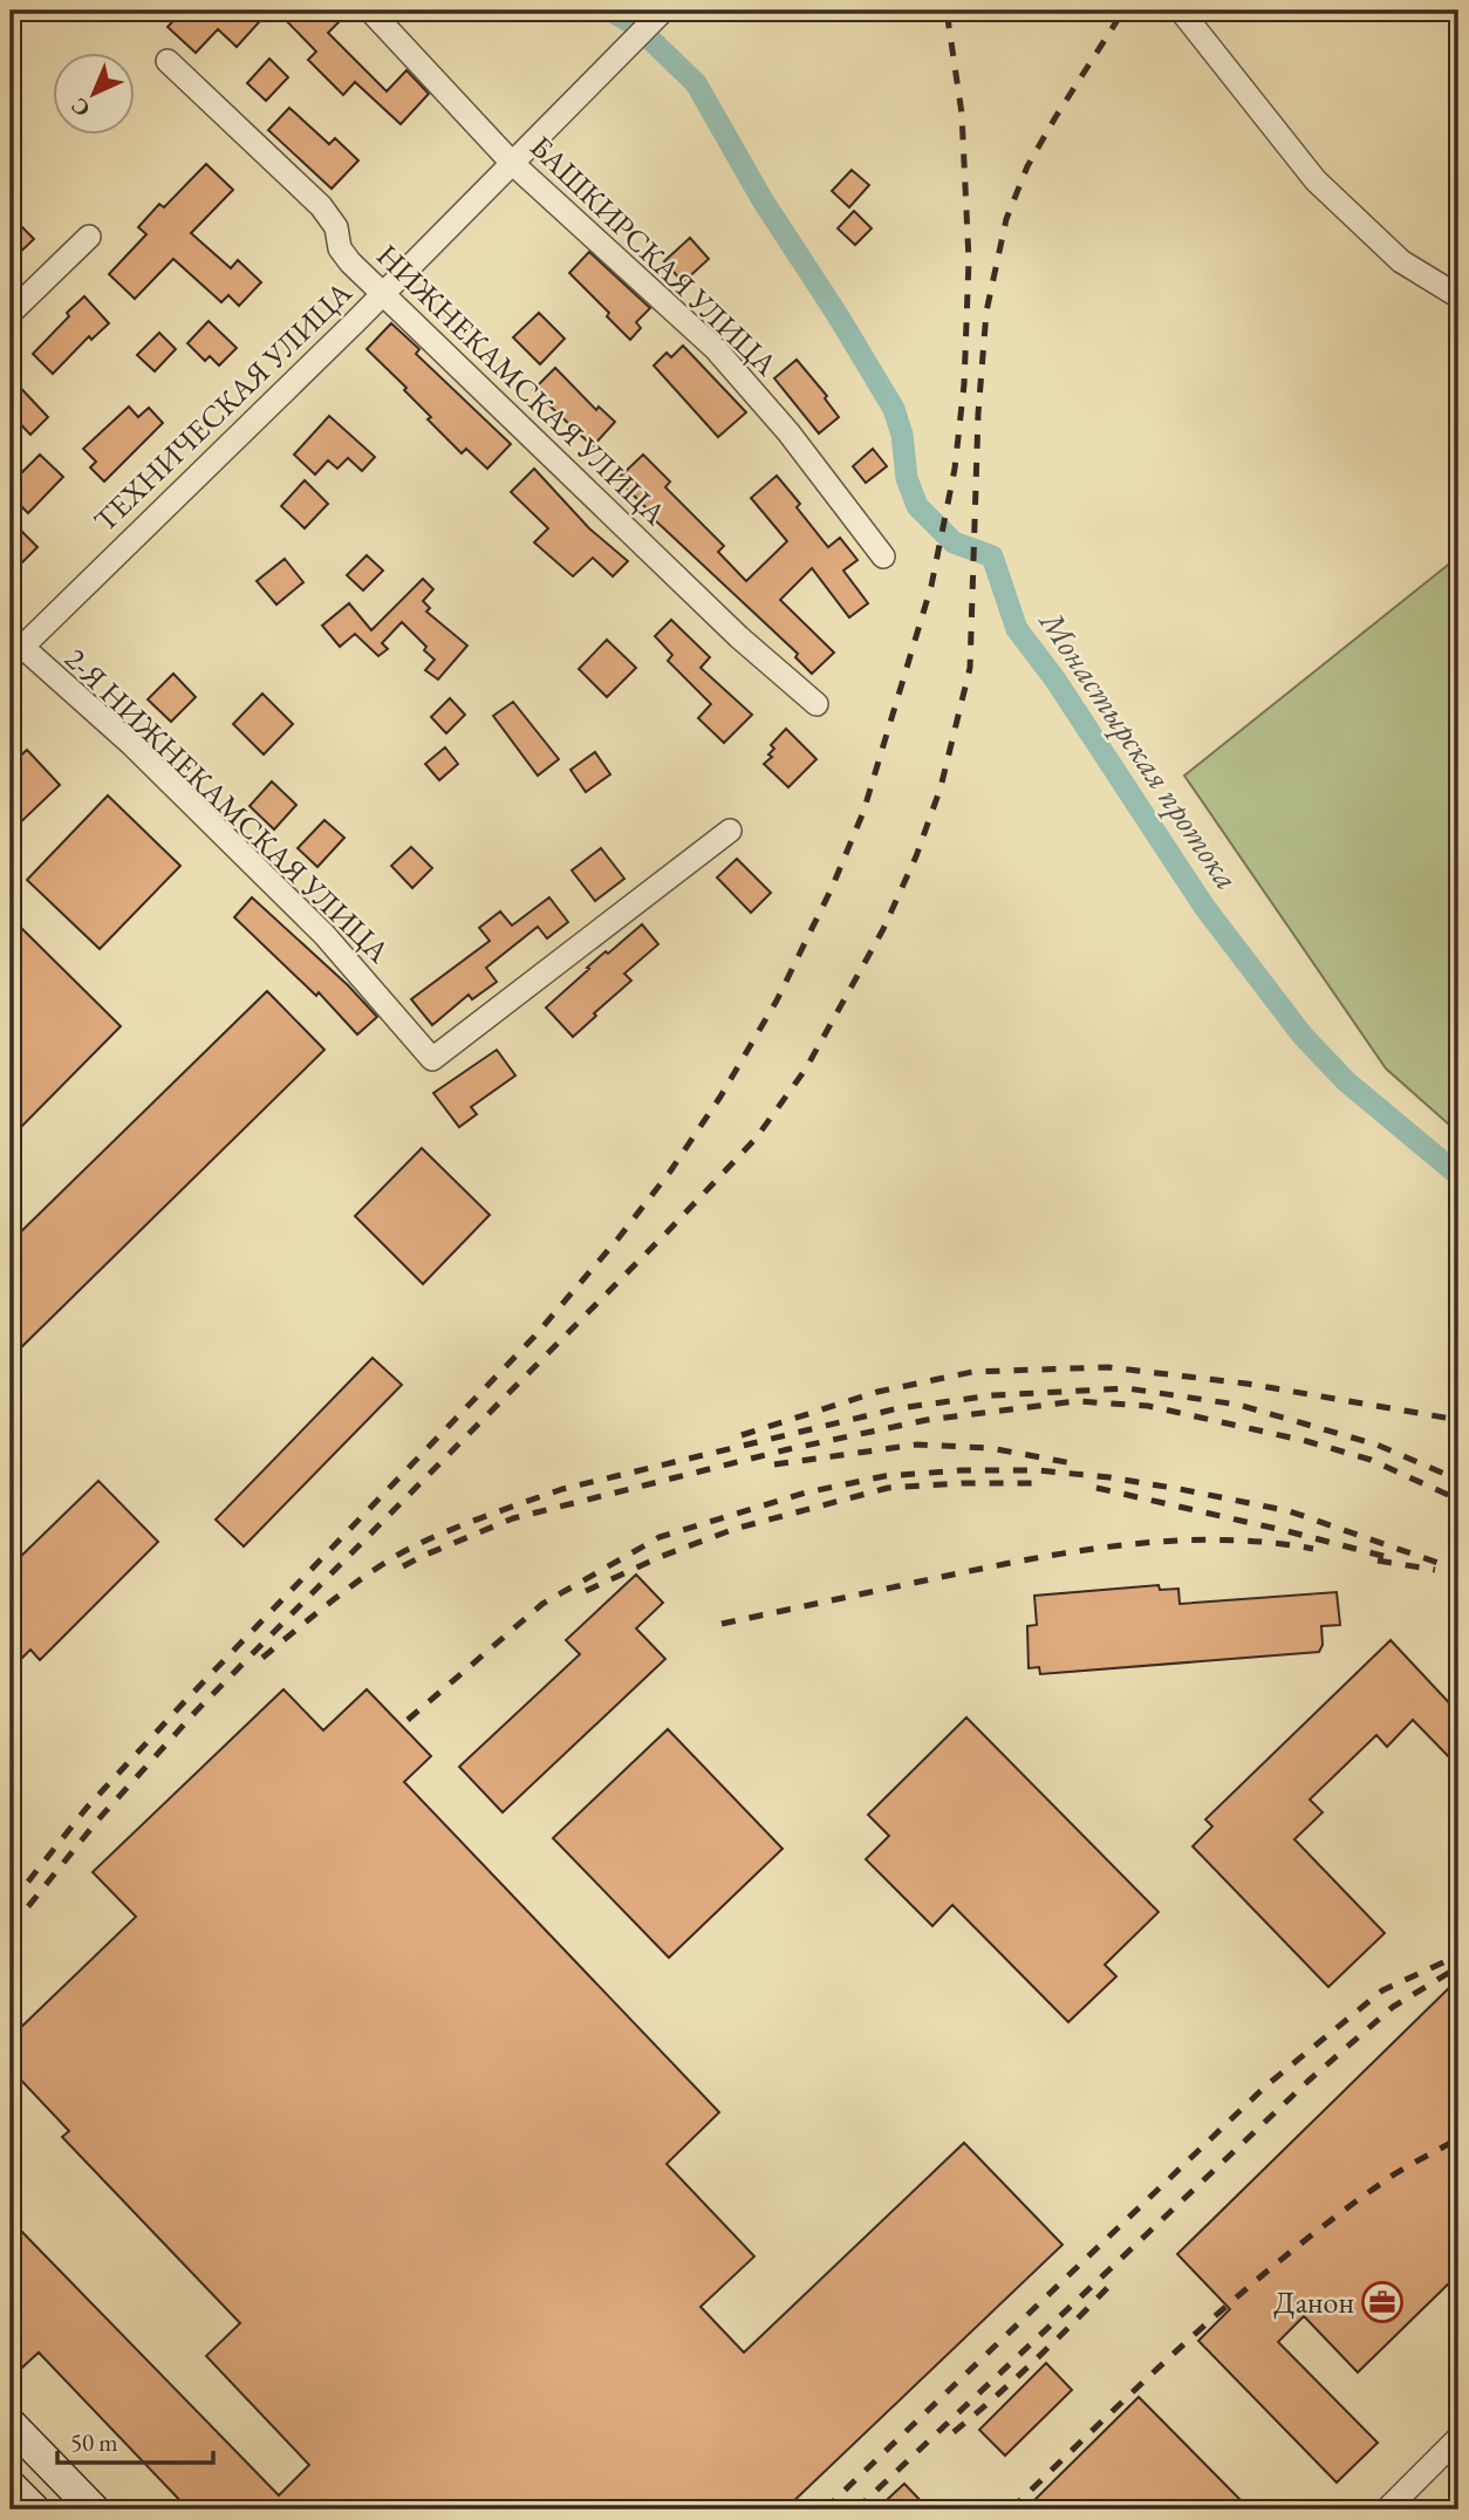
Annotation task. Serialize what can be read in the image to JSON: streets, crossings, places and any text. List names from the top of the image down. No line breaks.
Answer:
{"streets":{"street":["БАШКИРСКАЯ УЛИЦА","НИЖНЕКАМСКАЯ УЛИЦА","ТЕХНИЧЕСКАЯ УЛИЦА","2-Я НИЖНЕКАМСКАЯ УЛИЦА"]},"crossings":[["БАШКИРСКАЯ УЛИЦА","ТЕХНИЧЕСКАЯ УЛИЦА"],["НИЖНЕКАМСКАЯ УЛИЦА","ТЕХНИЧЕСКАЯ УЛИЦА"],["ТЕХНИЧЕСКАЯ УЛИЦА","2-Я НИЖНЕКАМСКАЯ УЛИЦА"]],"water":["Монастырская протока"],"places":{"office":["Данон"]},"scale_bar":"50 m","north":"bottom left"}
